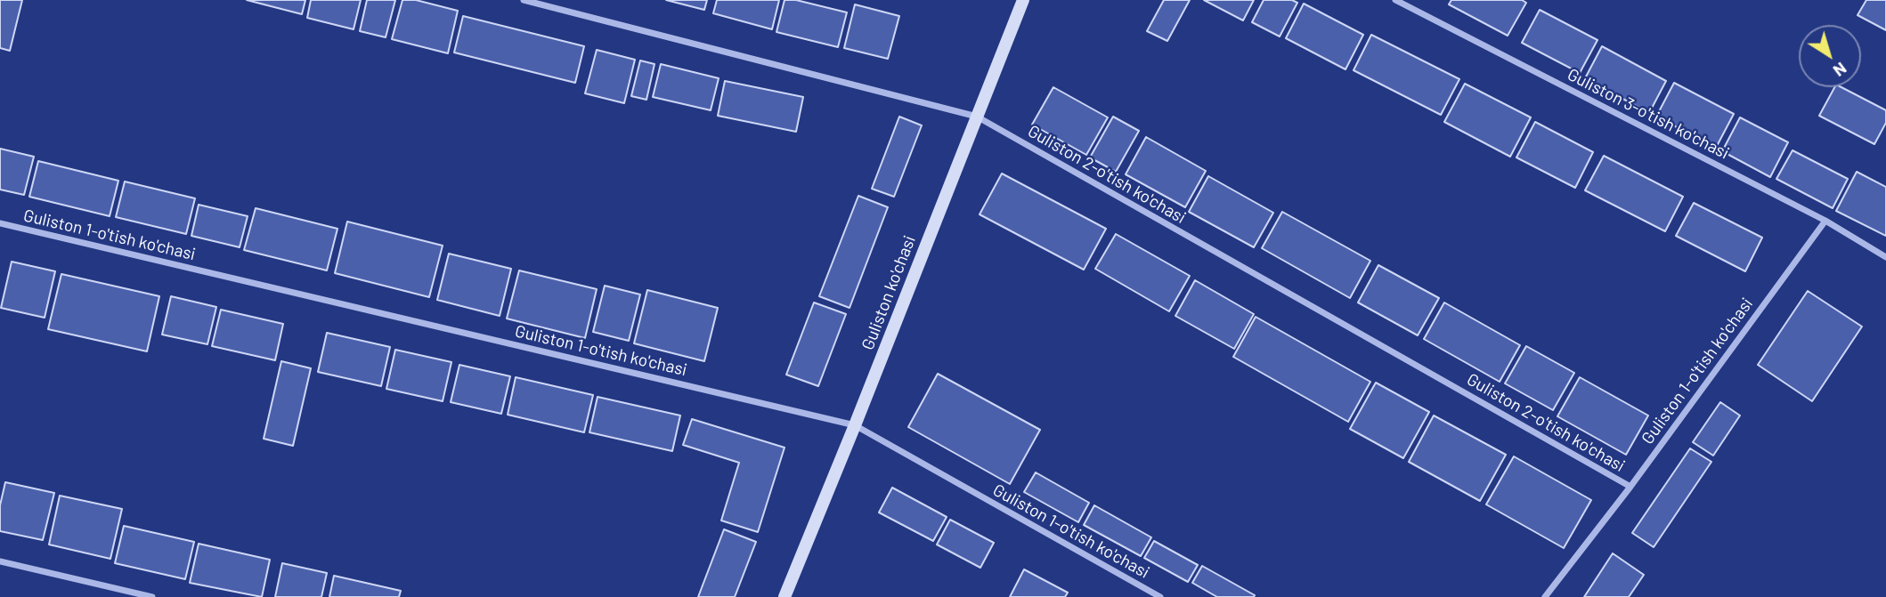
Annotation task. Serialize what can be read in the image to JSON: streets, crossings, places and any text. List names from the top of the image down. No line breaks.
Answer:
{"streets":{"main road":["Guliston ko'chasi"],"street":["Guliston 3-o'tish ko'chasi","Guliston 2-o'tish ko'chasi","Guliston 1-o'tish ko'chasi"]},"crossings":[["Guliston 3-o'tish ko'chasi","Guliston 1-o'tish ko'chasi"],["Guliston 2-o'tish ko'chasi","Guliston 1-o'tish ko'chasi"],["Guliston 2-o'tish ko'chasi","Guliston ko'chasi"],["Guliston 1-o'tish ko'chasi","Guliston ko'chasi"]],"north":"bottom right"}
